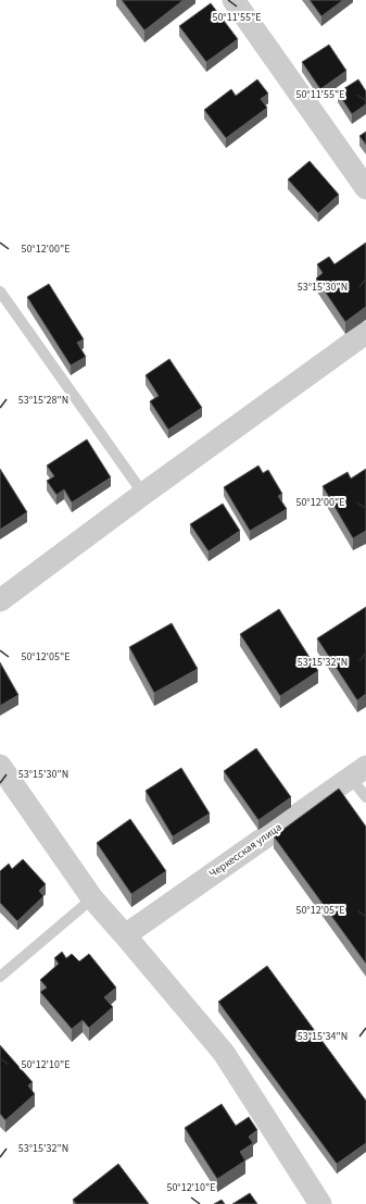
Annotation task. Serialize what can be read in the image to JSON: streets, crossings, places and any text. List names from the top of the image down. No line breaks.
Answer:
{"streets":{"street":["Черкесская улица"]},"coordinates":["50°11'55\"E","50°12'00\"E","53°15'30\"N","53°15'28\"N","50°12'05\"E","53°15'32\"N","53°15'34\"N","50°12'10\"E"]}
